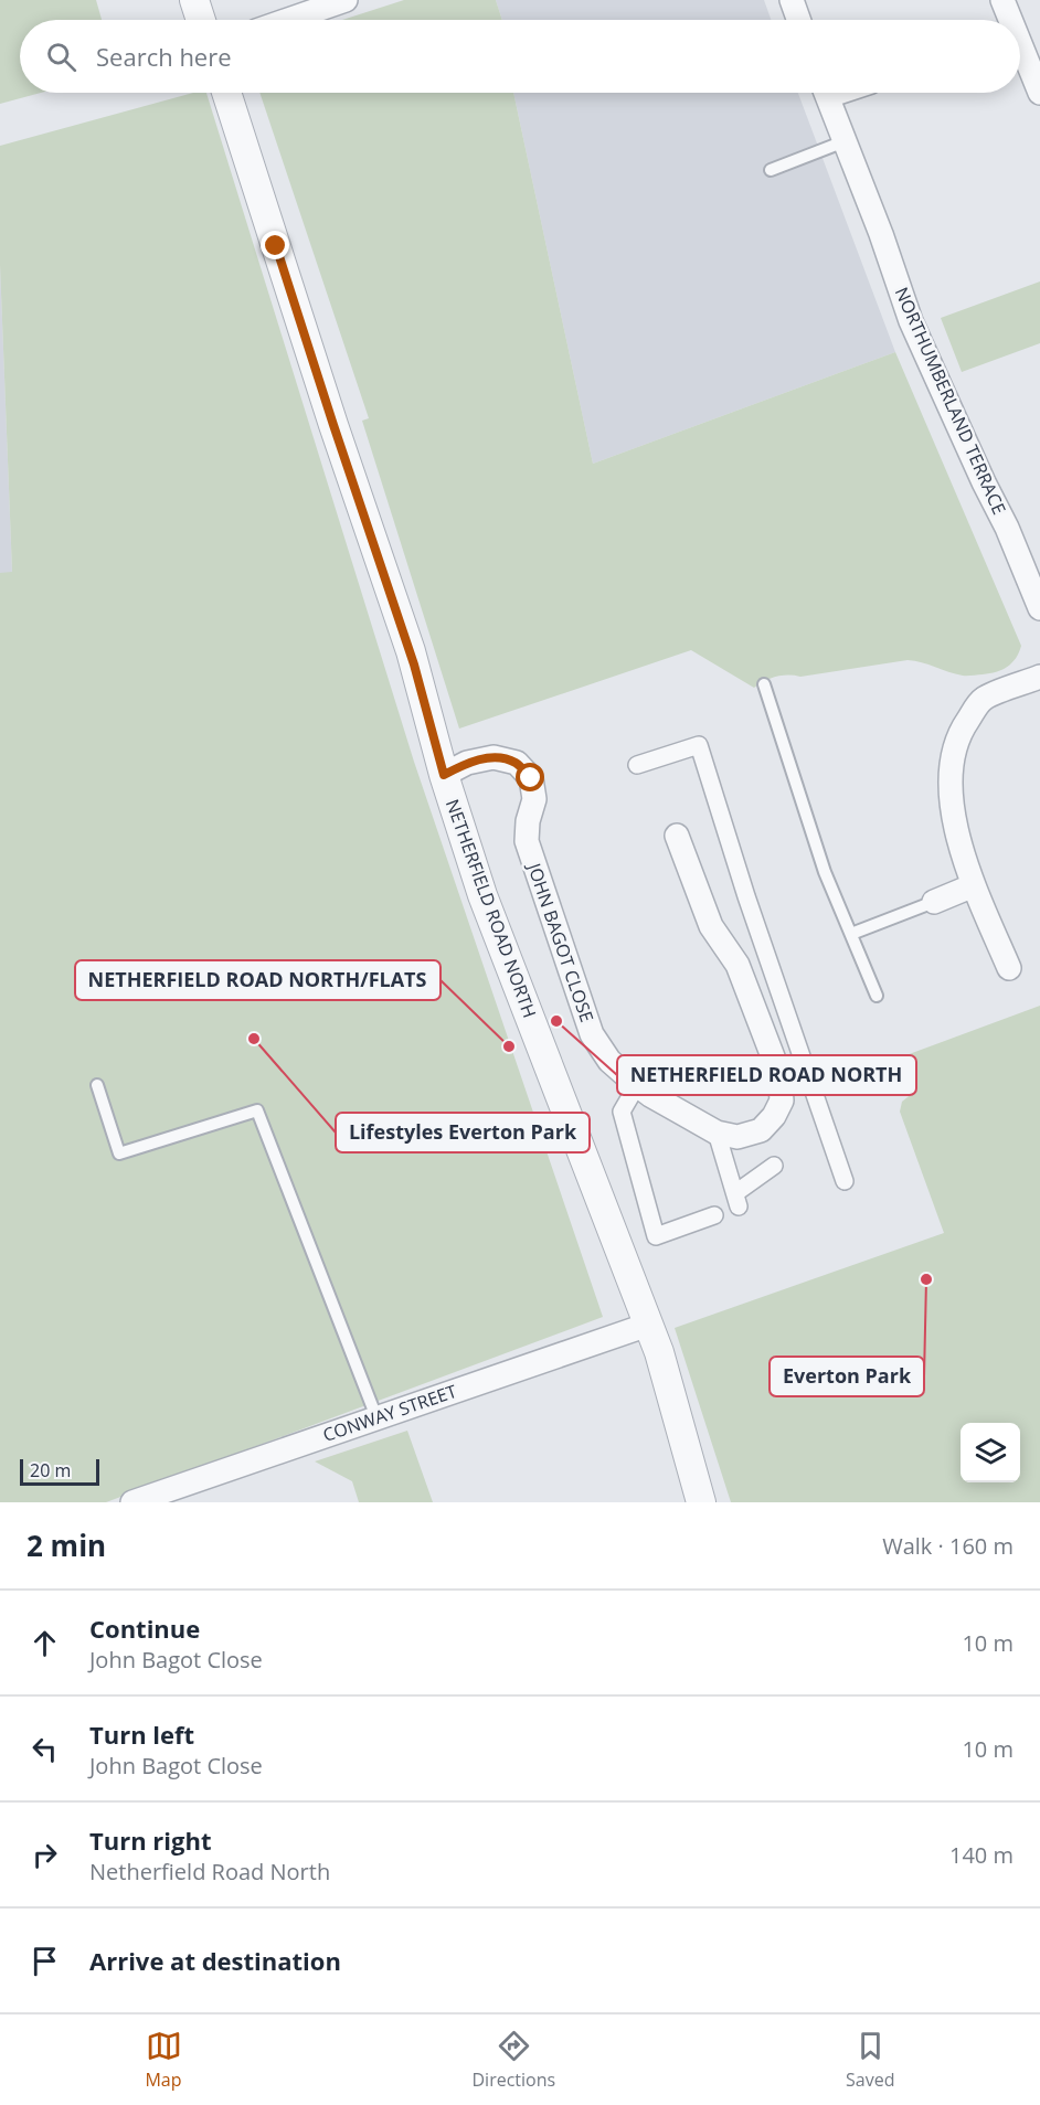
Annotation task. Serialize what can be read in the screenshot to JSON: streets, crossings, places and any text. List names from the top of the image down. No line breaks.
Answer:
{"streets":{"street":["NORTHUMBERLAND TERRACE","NETHERFIELD ROAD NORTH","JOHN BAGOT CLOSE","CONWAY STREET"]},"crossings":[["NETHERFIELD ROAD NORTH","JOHN BAGOT CLOSE"],["NETHERFIELD ROAD NORTH","CONWAY STREET"]],"places":["NETHERFIELD ROAD NORTH","Lifestyles Everton Park","NETHERFIELD ROAD NORTH/FLATS","Everton Park"],"scale_bar":"20 m","page":{"search":"Search here","scale":"20 m","heading":["2 min","Walk · 160 m"],"list":[["Continue","John Bagot Close","10 m"],["Turn left","John Bagot Close","10 m"],["Turn right","Netherfield Road North","140 m"],"Arrive at destination"],"nav":["Map","Directions","Saved"]}}
